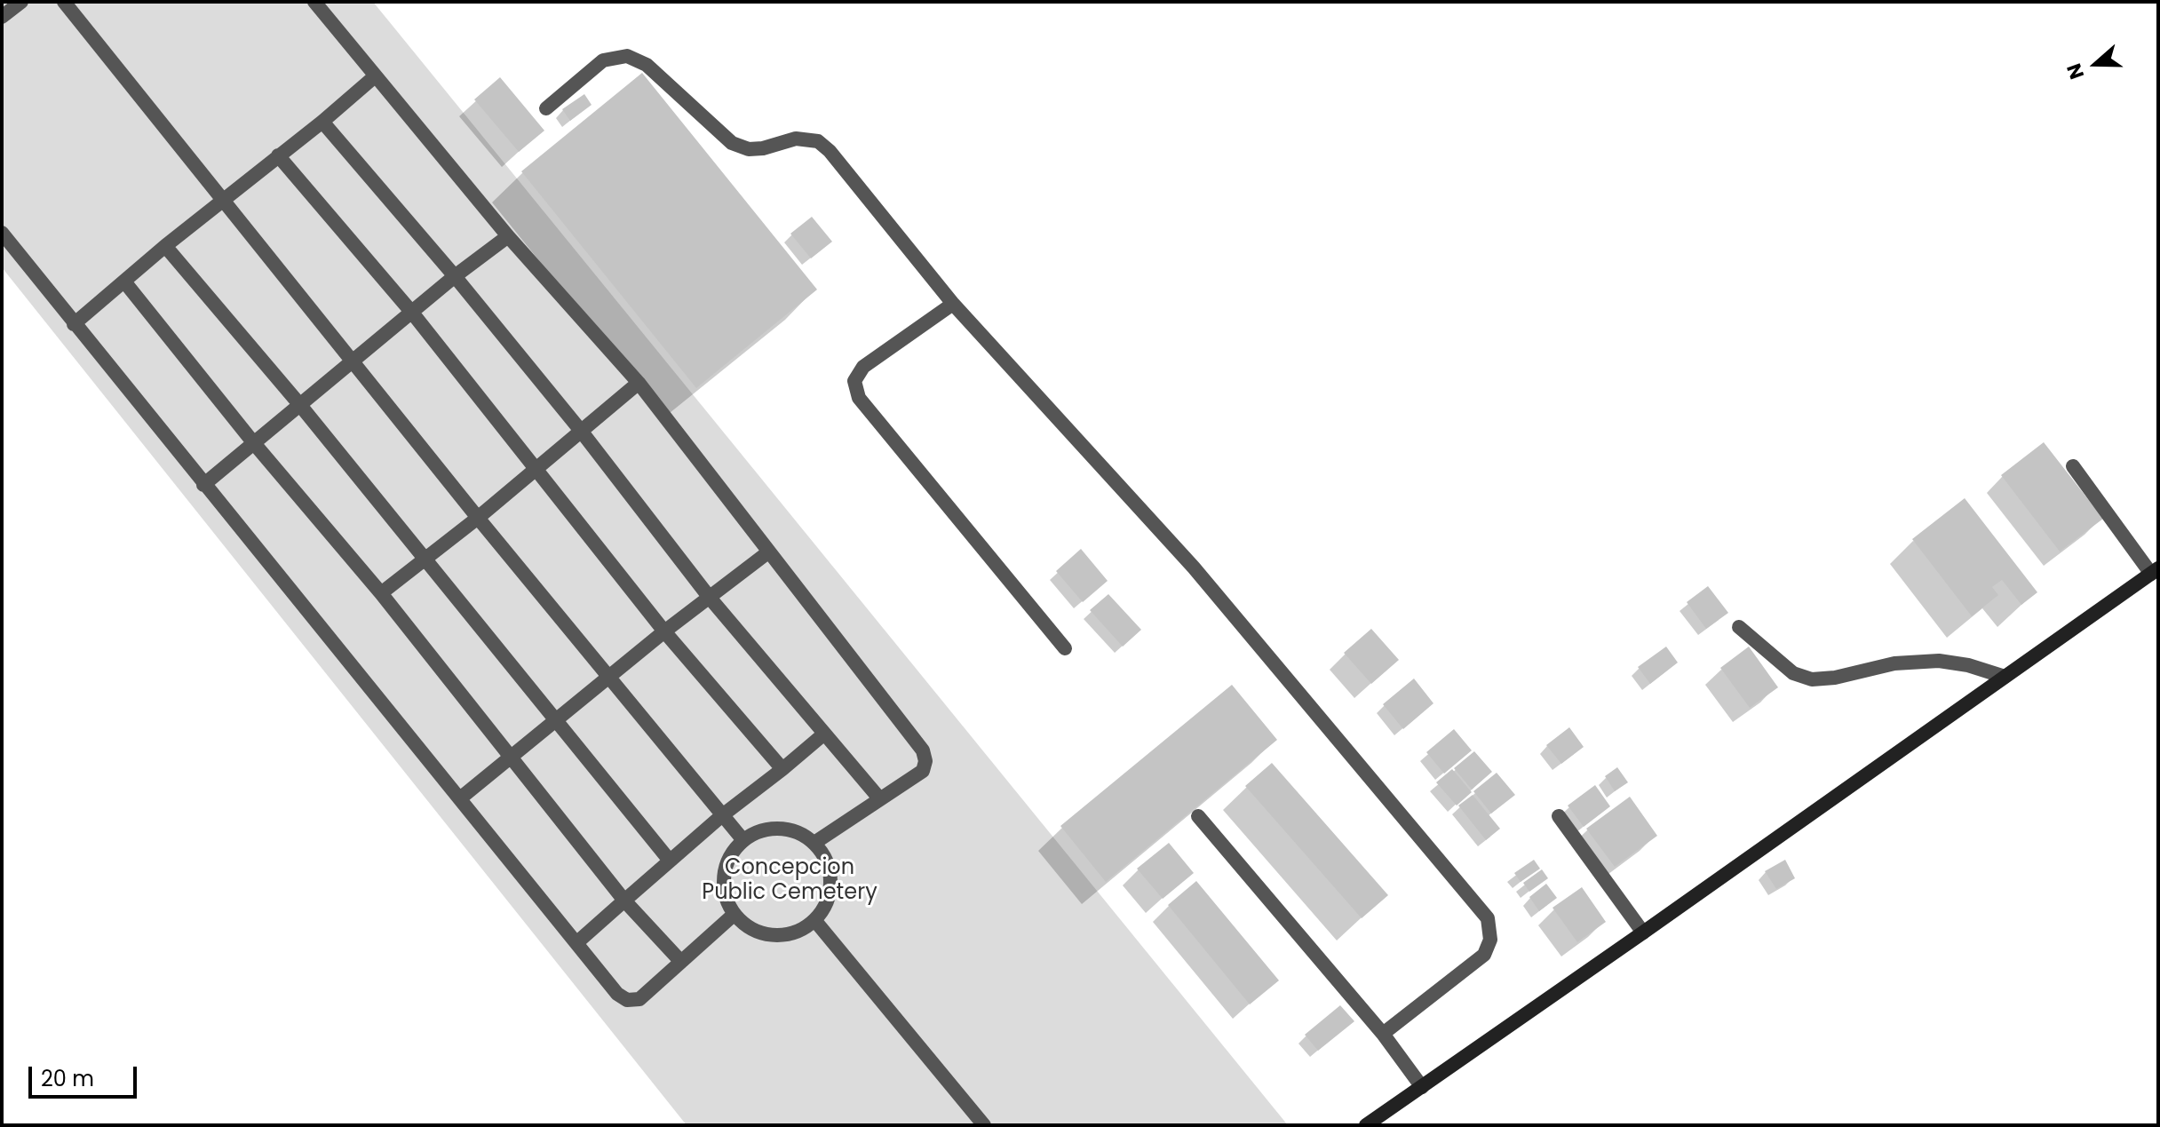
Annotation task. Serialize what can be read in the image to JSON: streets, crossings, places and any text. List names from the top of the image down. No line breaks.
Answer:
{"parks":["Concepcion Public Cemetery"],"scale_bar":"20 m","north":"left"}
